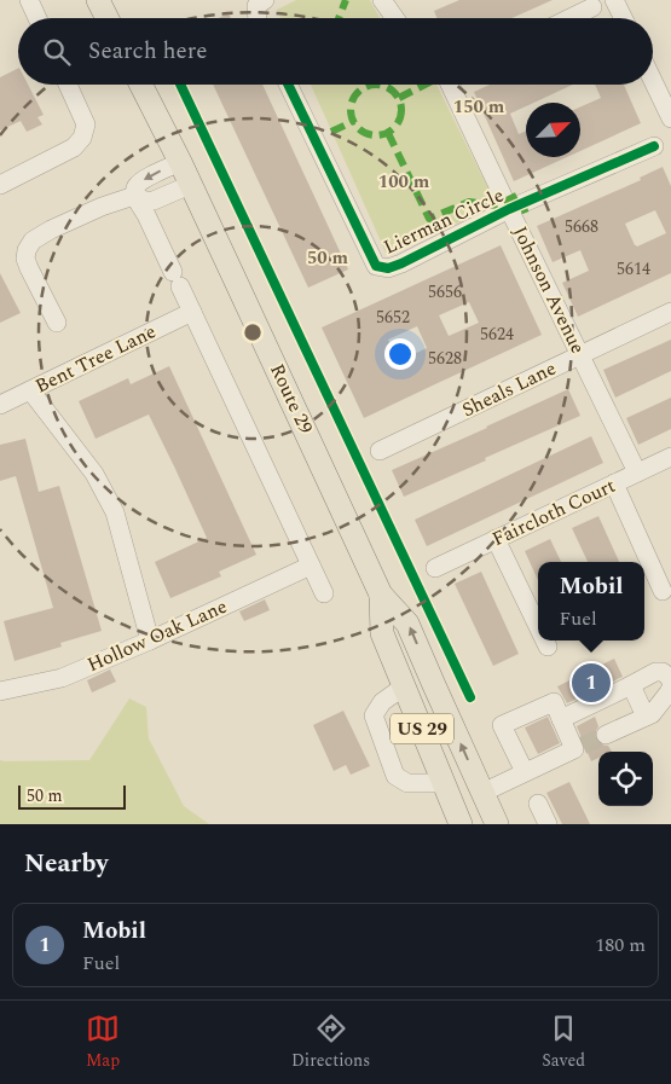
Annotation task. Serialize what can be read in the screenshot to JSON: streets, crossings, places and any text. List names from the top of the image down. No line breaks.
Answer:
{"streets":{"main road":["Route 29","US 29"],"street":["Lierman Circle","Johnson Avenue","Bent Tree Lane","Sheals Lane","Faircloth Court","Hollow Oak Lane"]},"crossings":[["Lierman Circle","Johnson Avenue"],["Johnson Avenue","Sheals Lane"],["Johnson Avenue","Faircloth Court"]],"house_numbers":["5668","5614","5656","5652","5624","5628"],"scale_bar":"50 m","north":"top right","page":{"search":"Search here","popup":["Mobil","Fuel"],"pins":"1","scale":"50 m","heading":"Nearby","list":[{"mark":"1","name":"Mobil","note":"Fuel","value":"180 m"}],"nav":["Map","Directions","Saved"]},"rings":["150 m","100 m","50 m"]}
